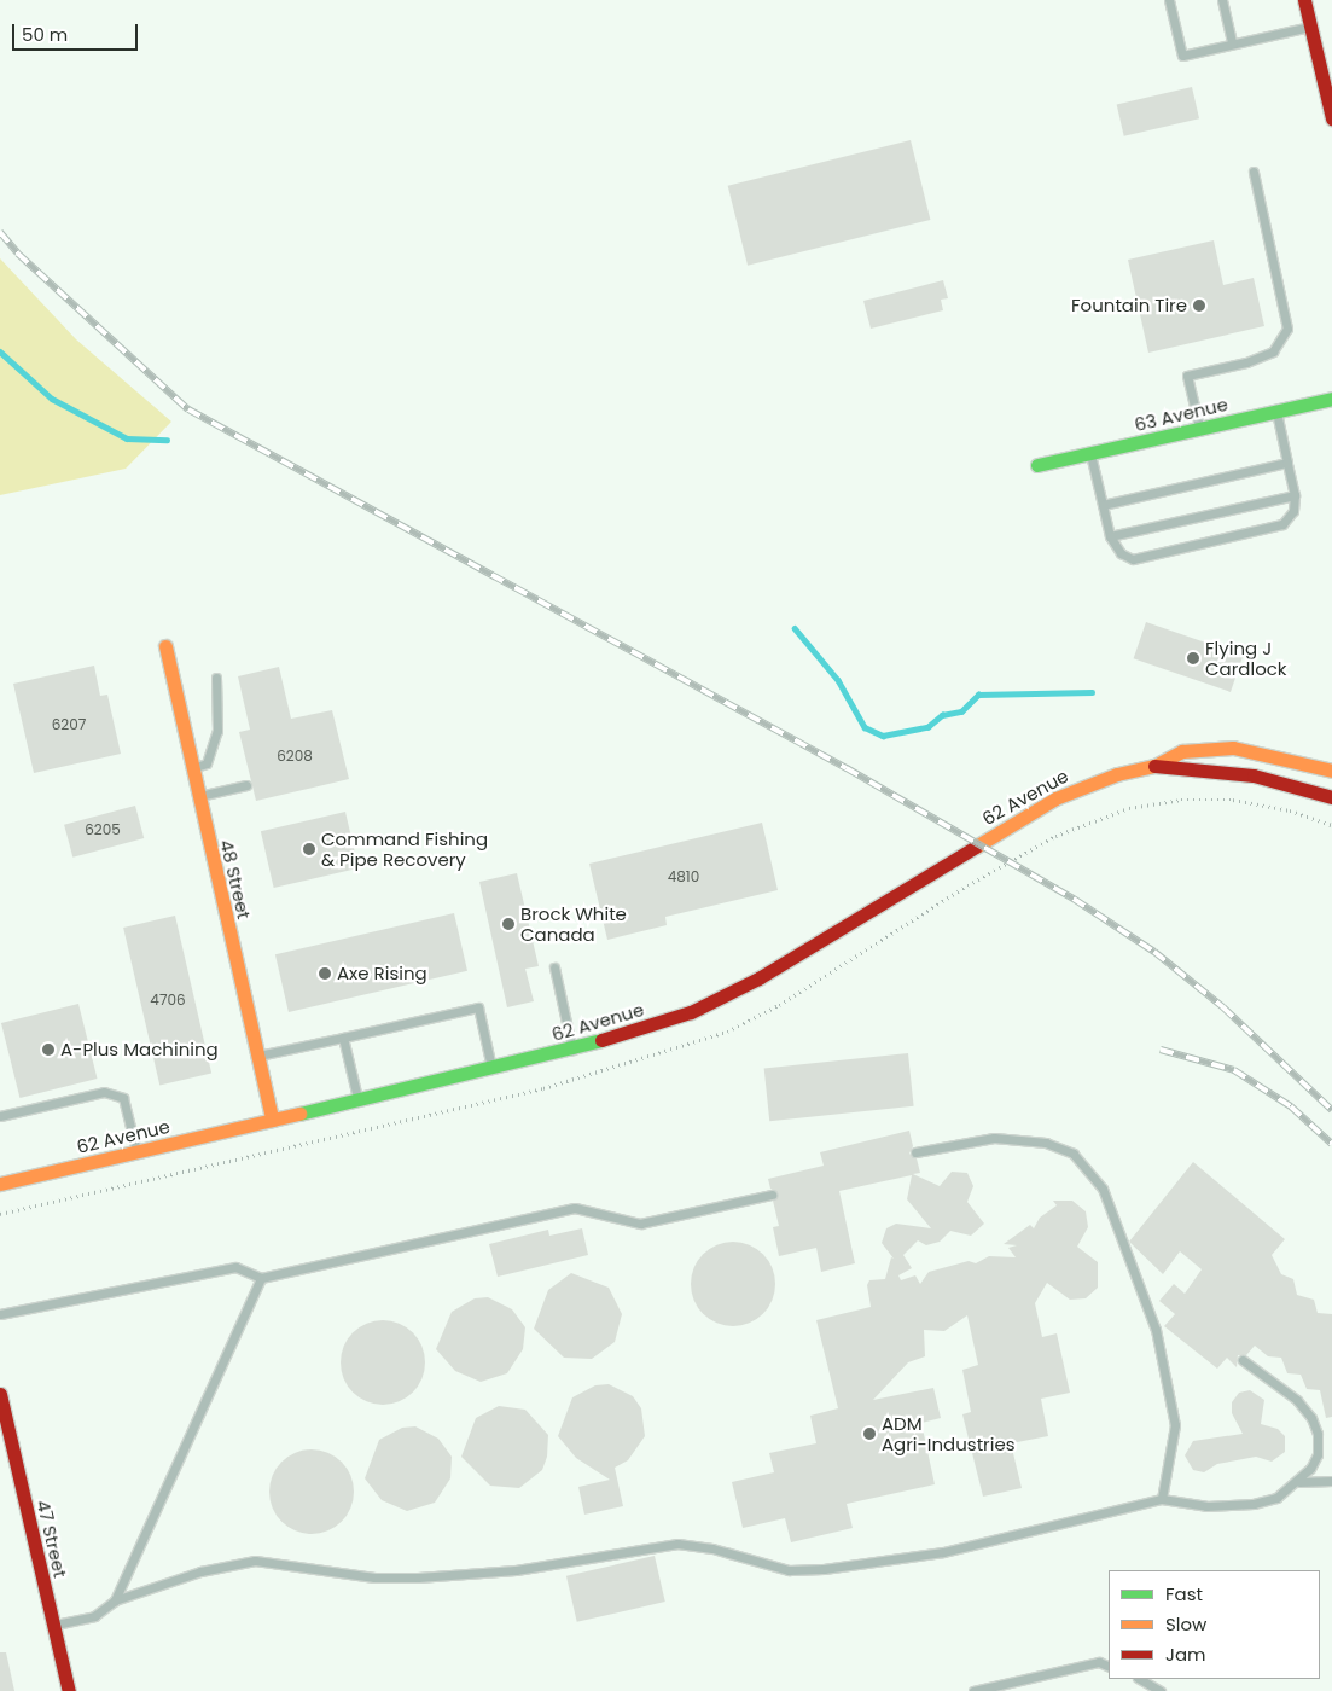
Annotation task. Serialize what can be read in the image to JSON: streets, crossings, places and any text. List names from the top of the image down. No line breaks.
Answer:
{"streets":{"main road":["63 Avenue","62 Avenue","48 Street","47 Street"]},"crossings":[["62 Avenue","48 Street"]],"places":["Fountain Tire","Flying J Cardlock","Command Fishing & Pipe Recovery","Brock White Canada","Axe Rising","A-Plus Machining","ADM Agri-Industries"],"house_numbers":["6207","6208","6205","4810","4706"],"legend":["Fast","Slow","Jam"],"scale_bar":"50 m"}
